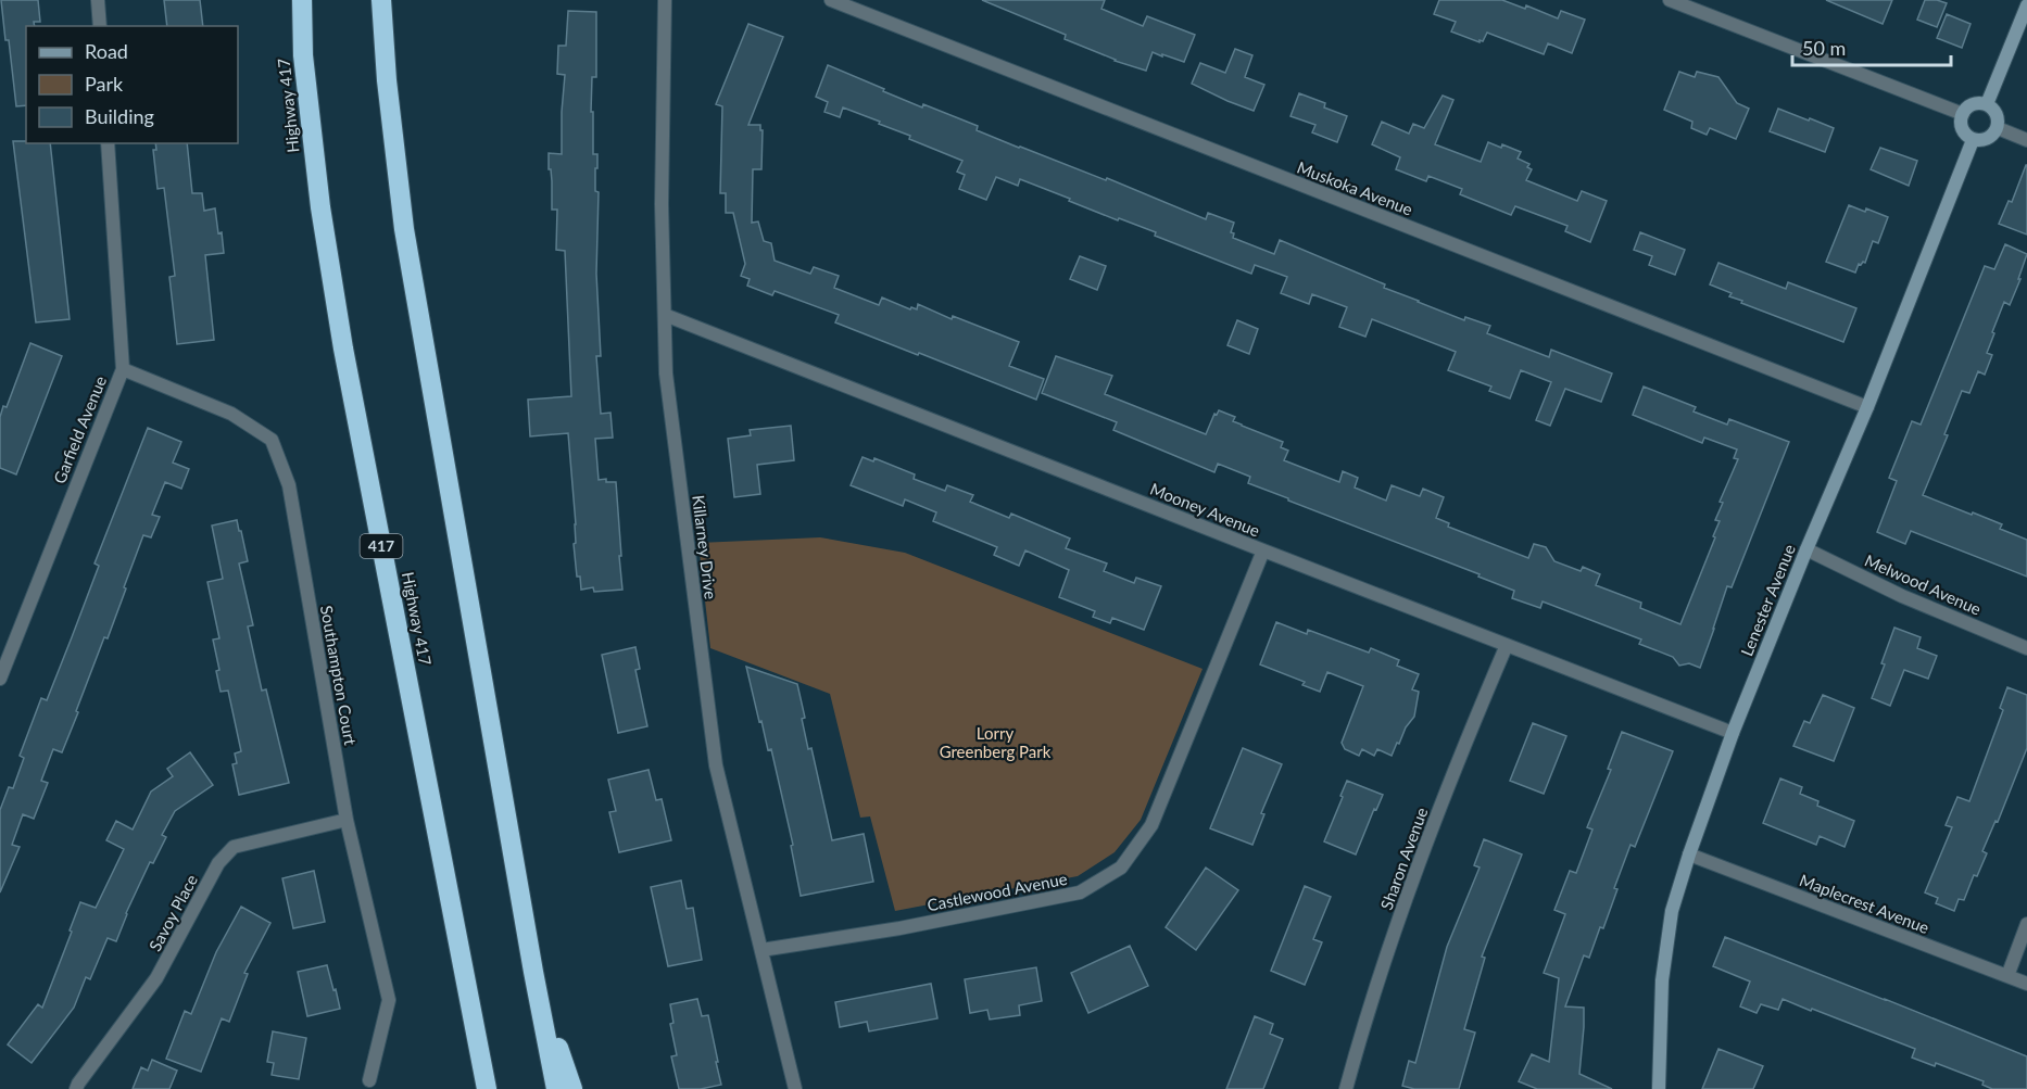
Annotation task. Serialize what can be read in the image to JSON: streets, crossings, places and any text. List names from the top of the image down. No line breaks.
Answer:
{"streets":{"highway":["Highway 417","417"],"street":["Muskoka Avenue","Garfield Avenue","Mooney Avenue","Killarney Drive","Melwood Avenue","Lenester Avenue","Southampton Court","Sharon Avenue","Castlewood Avenue","Maplecrest Avenue","Savoy Place"]},"crossings":[["Muskoka Avenue","Lenester Avenue"],["Garfield Avenue","Southampton Court"],["Mooney Avenue","Killarney Drive"],["Mooney Avenue","Lenester Avenue"],["Mooney Avenue","Sharon Avenue"],["Mooney Avenue","Castlewood Avenue"],["Killarney Drive","Castlewood Avenue"],["Melwood Avenue","Lenester Avenue"],["Lenester Avenue","Maplecrest Avenue"],["Southampton Court","Savoy Place"]],"parks":["Lorry Greenberg Park"],"legend":["Road","Park","Building"],"scale_bar":"50 m"}
